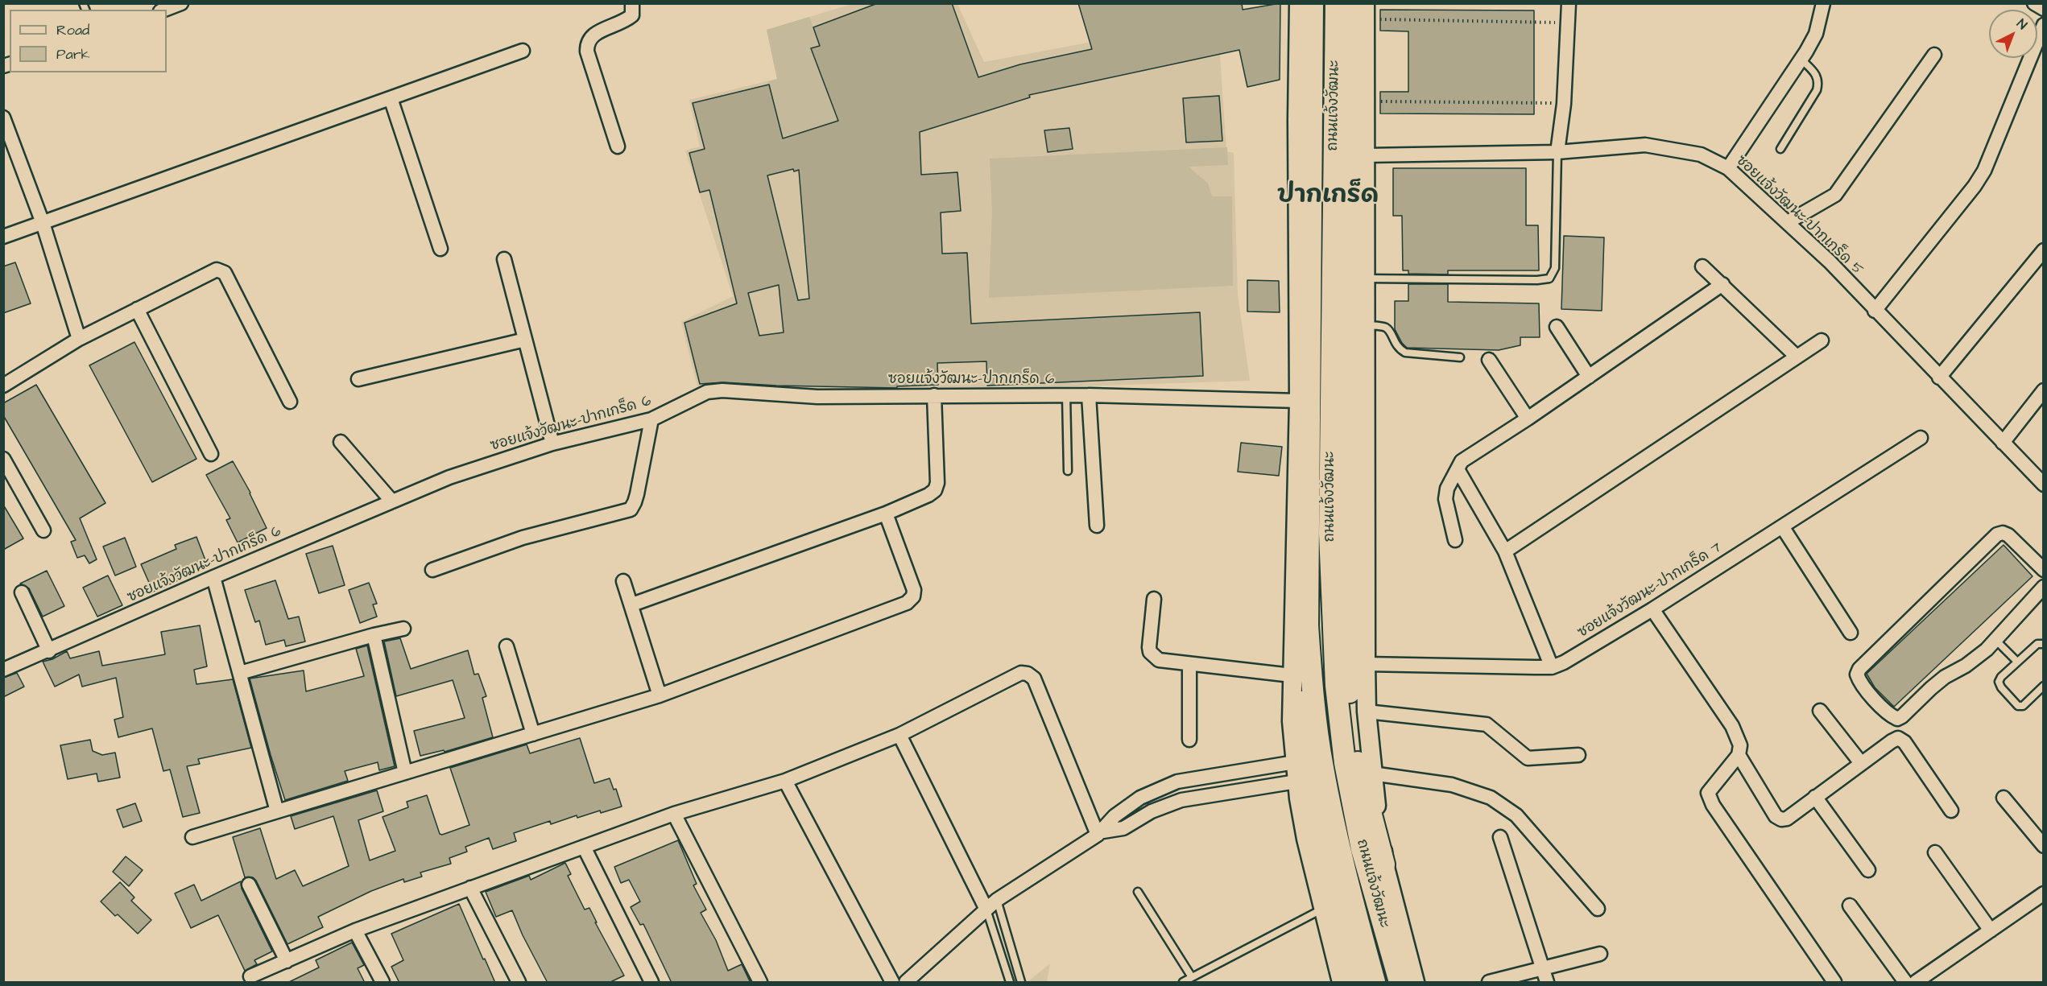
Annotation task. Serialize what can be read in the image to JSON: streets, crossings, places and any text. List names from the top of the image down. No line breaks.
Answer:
{"streets":{"main road":["ถนนแจ้งวัฒนะ"],"street":["ซอยแจ้งวัฒนะ-ปากเกร็ด 5","ซอยแจ้งวัฒนะ-ปากเกร็ด 6","ซอยแจ้งวัฒนะ-ปากเกร็ด 7"]},"crossings":[["ถนนแจ้งวัฒนะ","ซอยแจ้งวัฒนะ-ปากเกร็ด 5"],["ถนนแจ้งวัฒนะ","ซอยแจ้งวัฒนะ-ปากเกร็ด 7"]],"districts":["ปากเกร็ด"],"legend":["Road","Park"],"north":"top right"}
